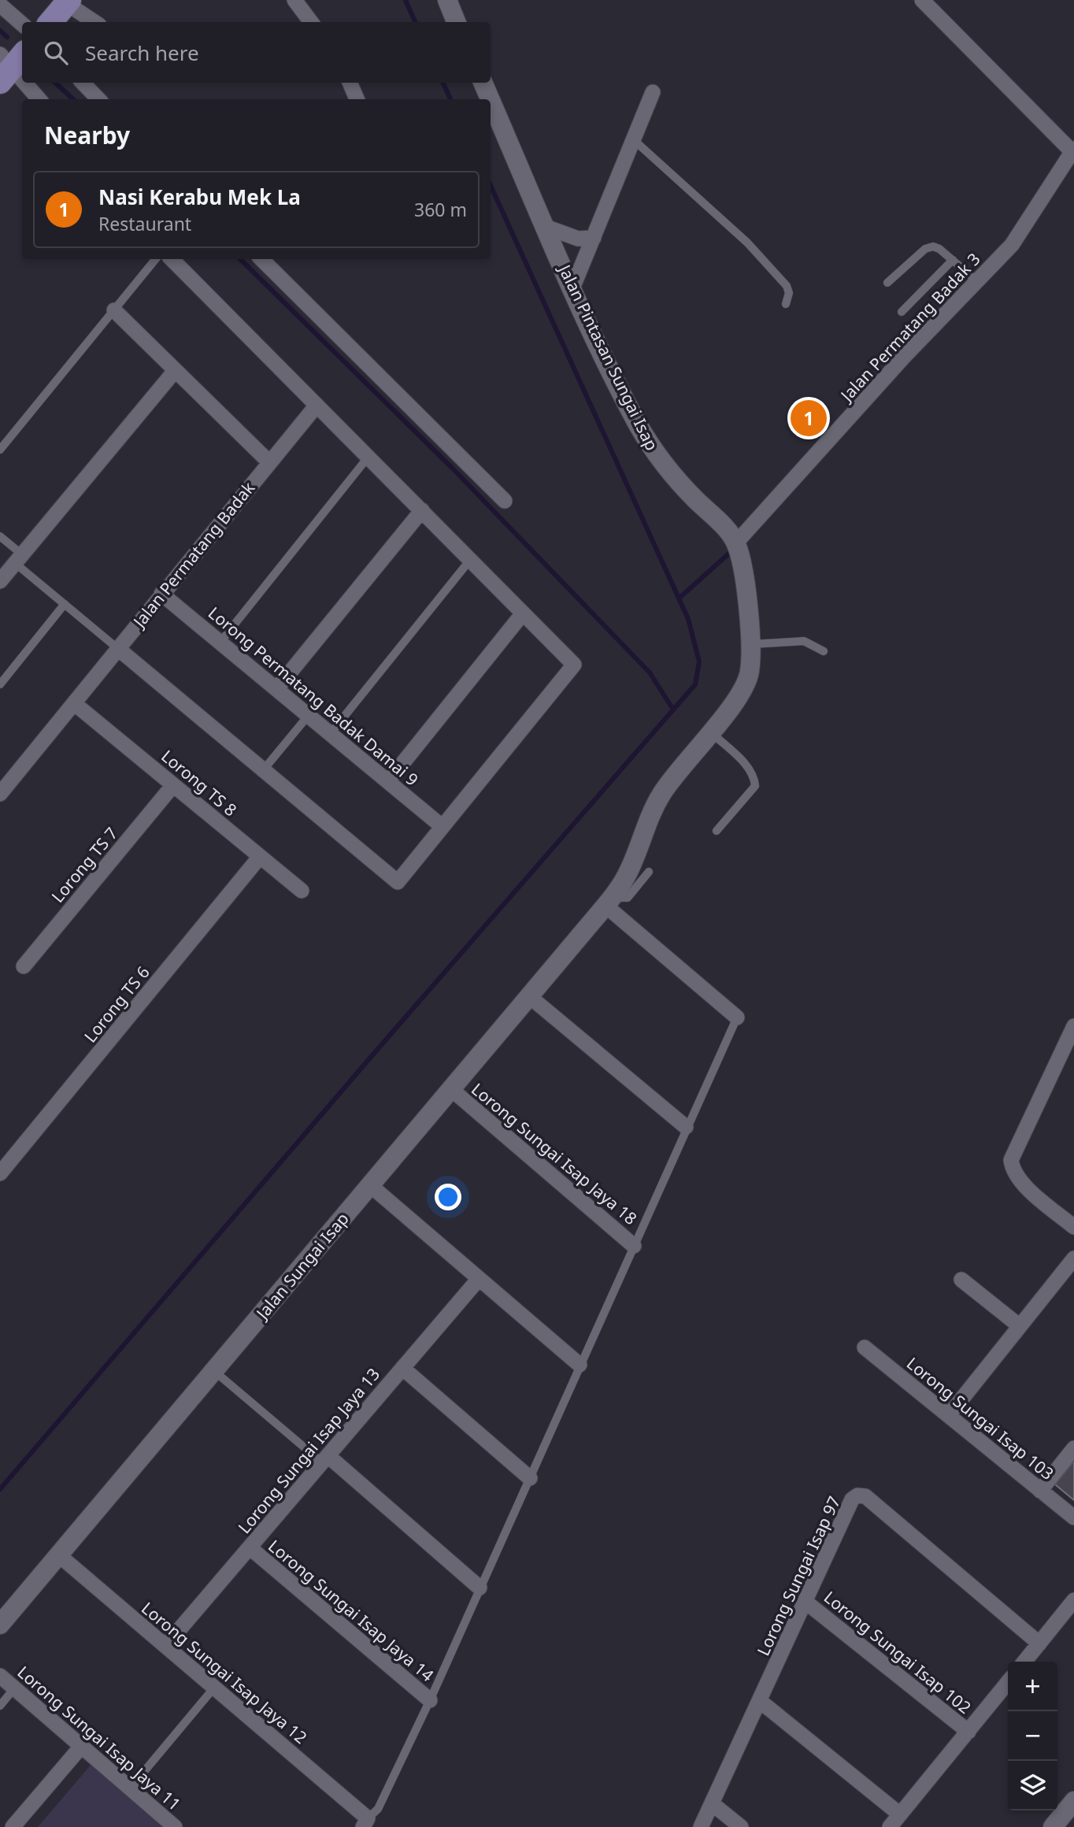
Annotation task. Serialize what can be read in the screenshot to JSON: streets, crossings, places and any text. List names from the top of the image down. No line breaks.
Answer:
{"streets":{"street":["Jalan Permatang Badak 3","Jalan Pintasan Sungai Isap","Jalan Permatang Badak","Lorong Permatang Badak Damai 9","Lorong TS 8","Lorong TS 7","Lorong TS 6","Lorong Sungai Isap Jaya 18","Jalan Sungai Isap","Lorong Sungai Isap 103","Lorong Sungai Isap Jaya 13","Lorong Sungai Isap 97","Lorong Sungai Isap Jaya 14","Lorong Sungai Isap 102","Lorong Sungai Isap Jaya 12","Lorong Sungai Isap Jaya 11"]},"crossings":[["Jalan Permatang Badak 3","Jalan Pintasan Sungai Isap"],["Jalan Permatang Badak","Lorong Permatang Badak Damai 9"],["Jalan Permatang Badak","Lorong TS 8"],["Lorong TS 8","Lorong TS 7"],["Lorong TS 8","Lorong TS 6"],["Lorong Sungai Isap Jaya 18","Jalan Sungai Isap"],["Jalan Sungai Isap","Lorong Sungai Isap Jaya 12"],["Lorong Sungai Isap Jaya 13","Lorong Sungai Isap Jaya 14"],["Lorong Sungai Isap Jaya 13","Lorong Sungai Isap Jaya 12"],["Lorong Sungai Isap 97","Lorong Sungai Isap 102"]],"page":{"search":"Search here","heading":"Nearby","list":[{"mark":"1","name":"Nasi Kerabu Mek La","note":"Restaurant","value":"360 m"}],"pins":"1","map_buttons":["+","−"]}}
